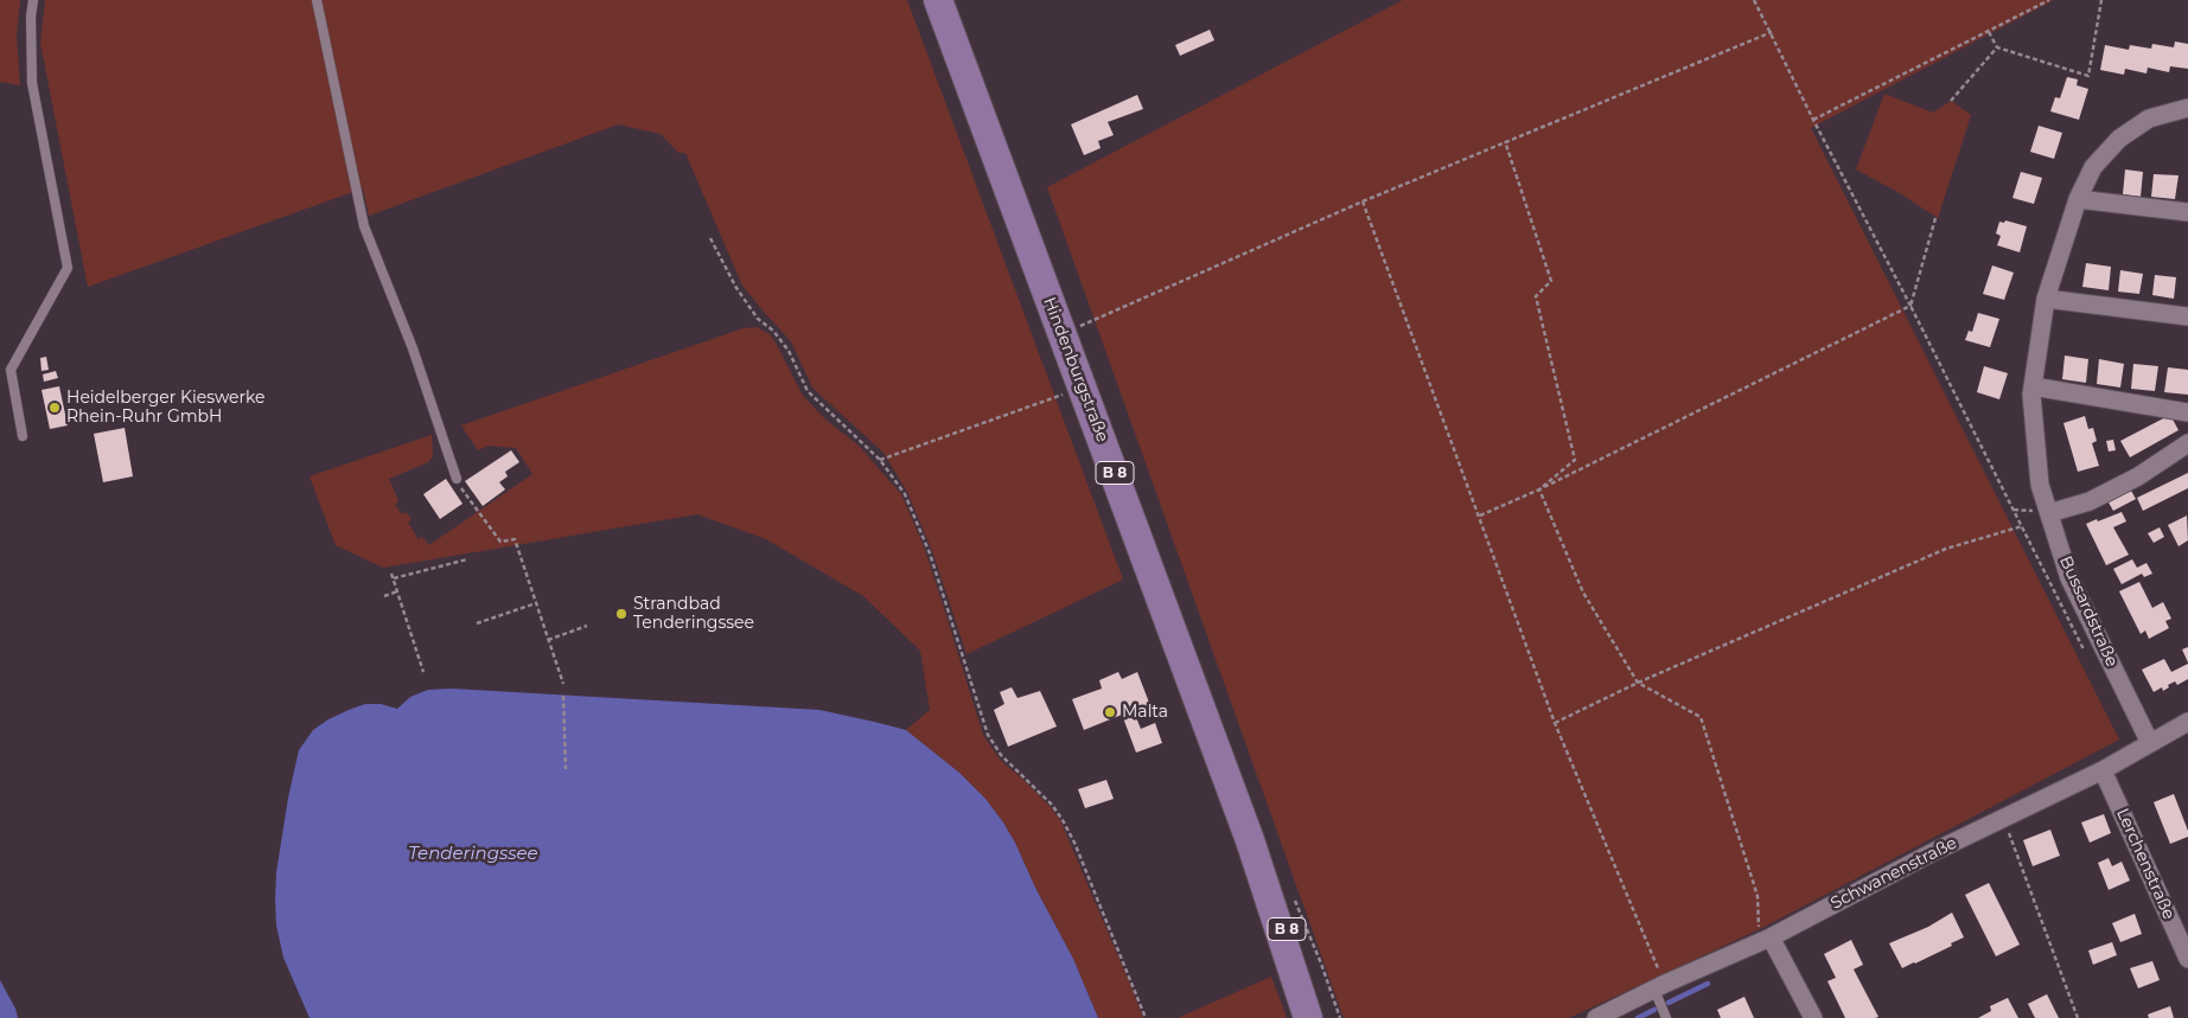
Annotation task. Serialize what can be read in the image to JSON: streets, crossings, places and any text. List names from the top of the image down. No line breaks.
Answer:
{"streets":{"main road":["Hindenburgstraße","B 8"],"street":["Bussardstraße","Lerchenstraße","Schwanenstraße"]},"crossings":[["Bussardstraße","Schwanenstraße"],["Lerchenstraße","Schwanenstraße"]],"water":["Tenderingssee"],"places":["Heidelberger Kieswerke Rhein-Ruhr GmbH","Strandbad Tenderingssee","Malta"]}
